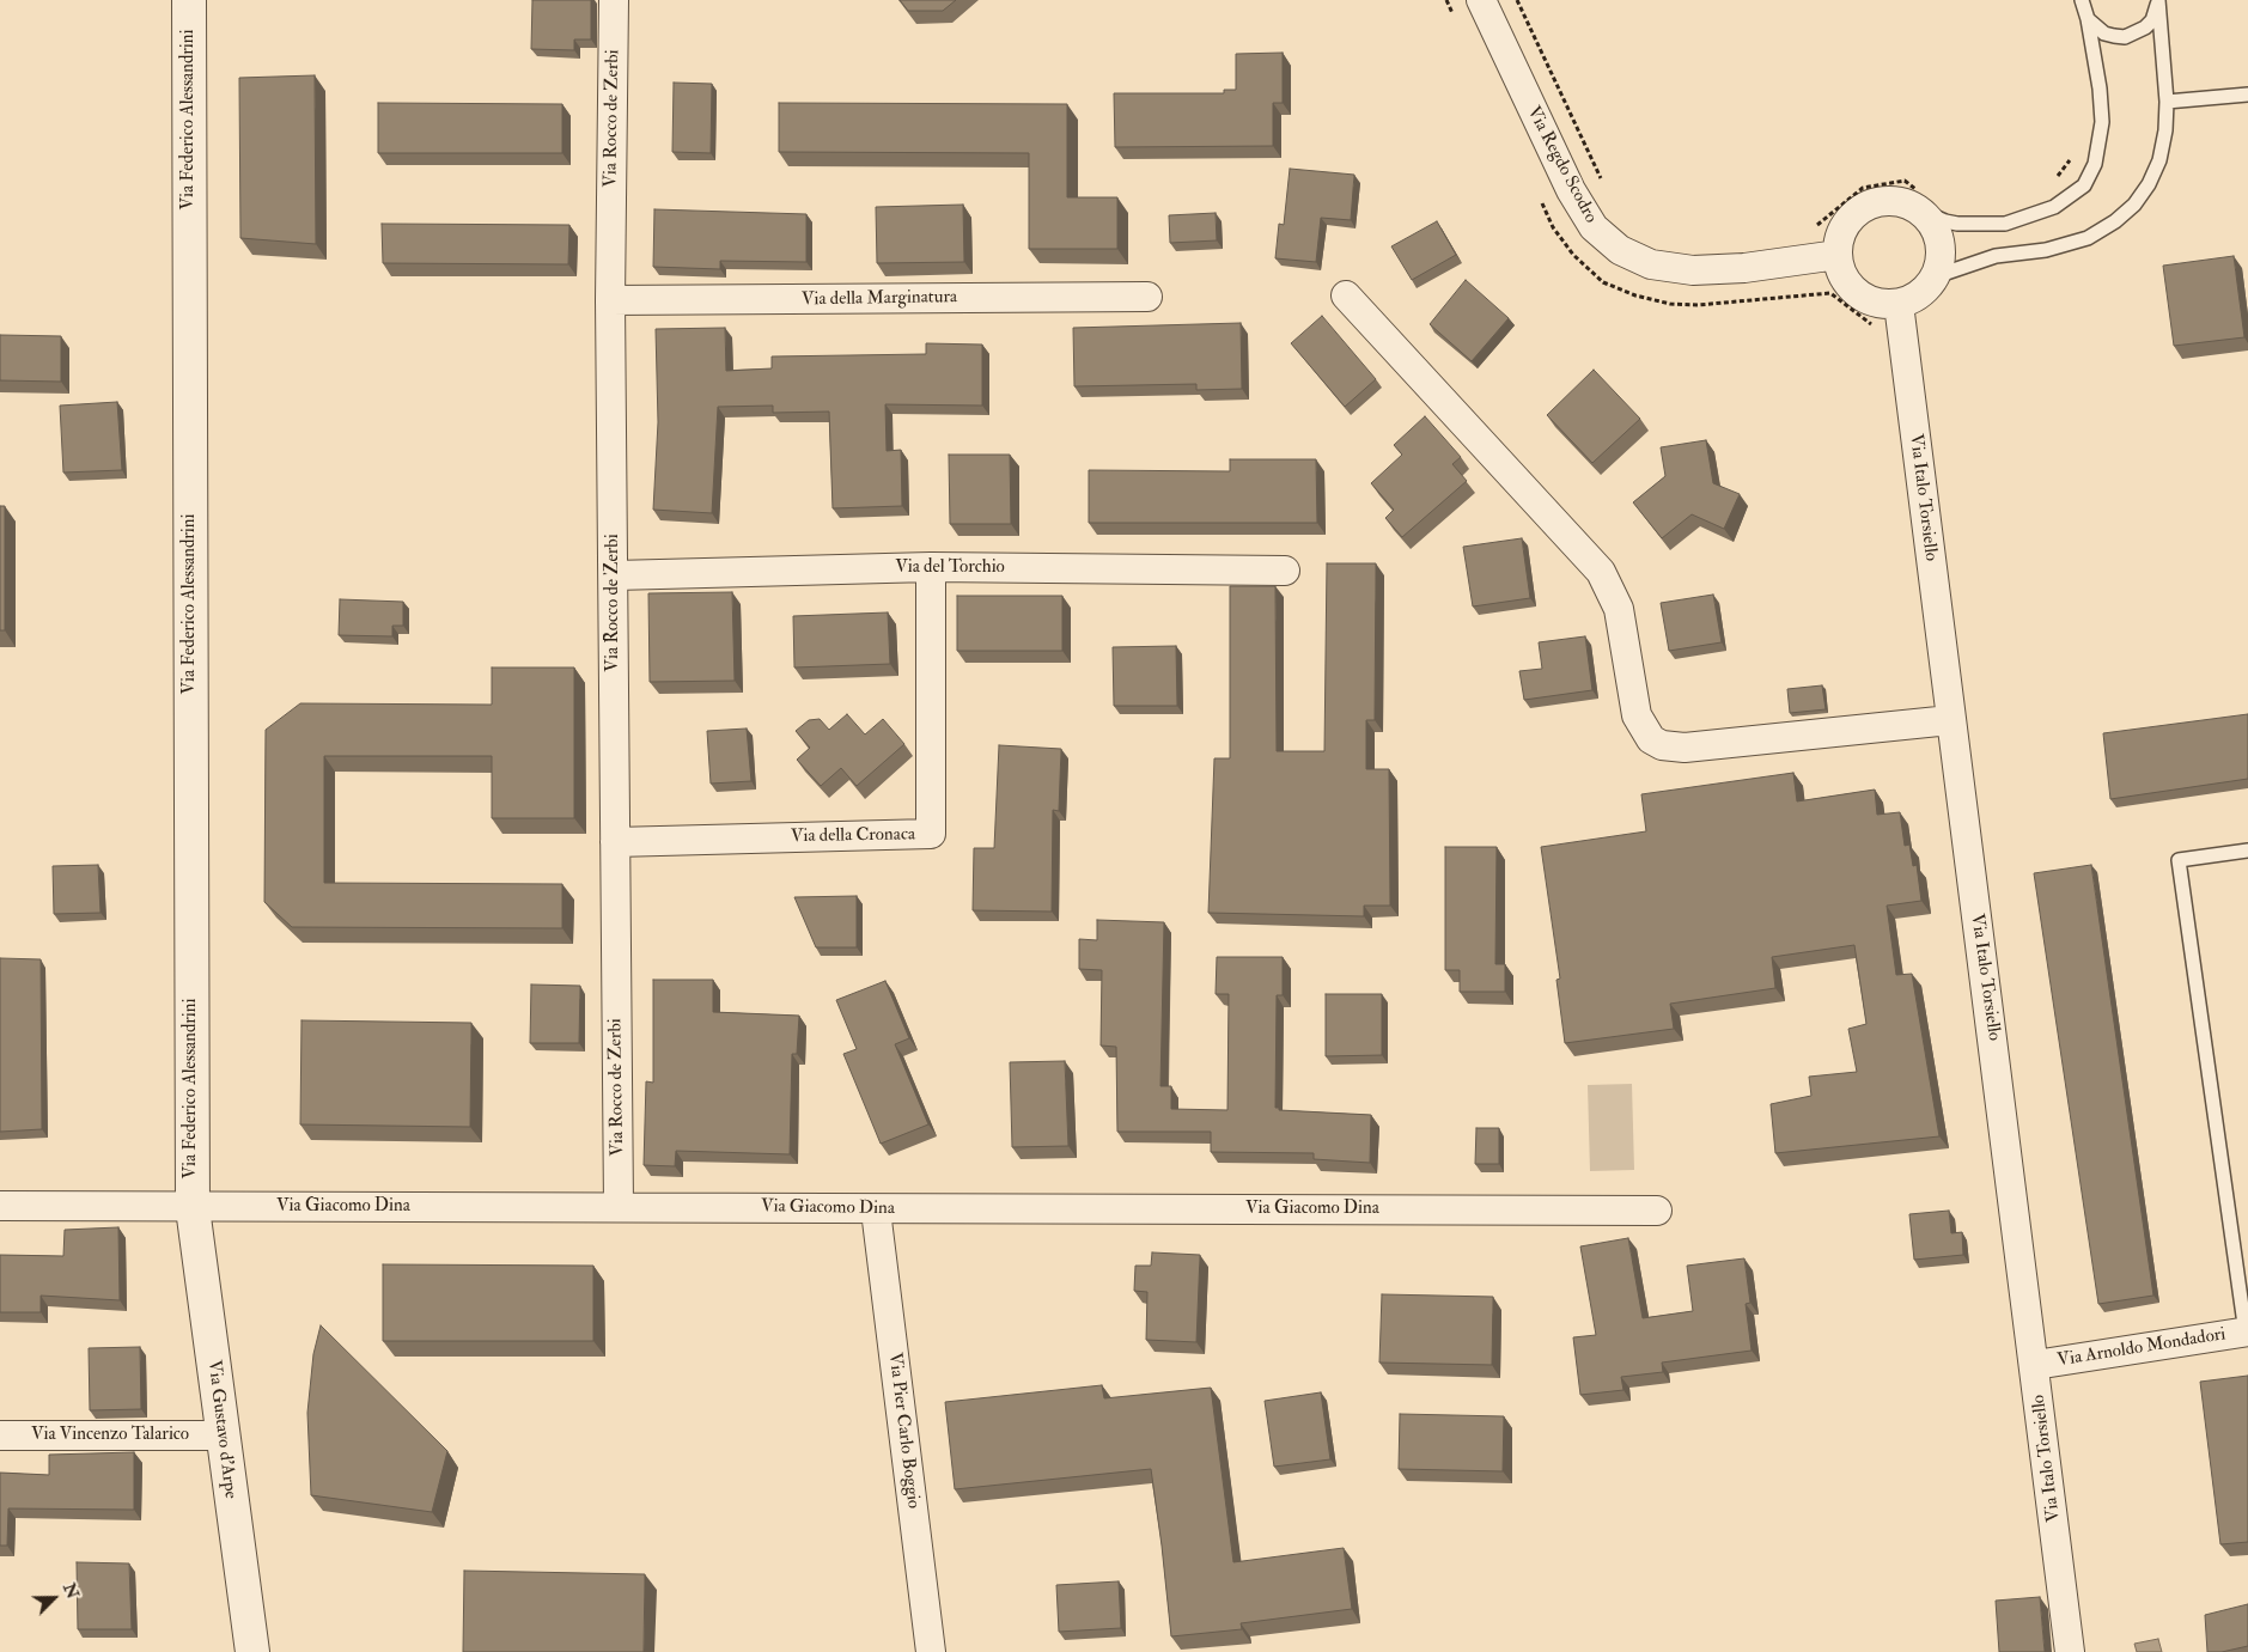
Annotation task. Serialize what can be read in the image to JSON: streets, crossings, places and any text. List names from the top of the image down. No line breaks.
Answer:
{"streets":{"street":["Via Rocco de Zerbi","Via Federico Alessandrini","Via Regdo Scodro","Via della Marginatura","Via Italo Torsiello","Via del Torchio","Via della Cronaca","Via Giacomo Dina","Via Arnoldo Mondadori","Via Gustavo d'Arpe","Via Pier Carlo Boggio","Via Vincenzo Talarico"]},"crossings":[["Via Rocco de Zerbi","Via della Marginatura"],["Via Rocco de Zerbi","Via del Torchio"],["Via Rocco de Zerbi","Via della Cronaca"],["Via Rocco de Zerbi","Via Giacomo Dina"],["Via Federico Alessandrini","Via Giacomo Dina"],["Via Federico Alessandrini","Via Gustavo d'Arpe"],["Via Regdo Scodro","Via Italo Torsiello"],["Via Italo Torsiello","Via Arnoldo Mondadori"],["Via del Torchio","Via della Cronaca"],["Via Giacomo Dina","Via Gustavo d'Arpe"],["Via Giacomo Dina","Via Pier Carlo Boggio"],["Via Gustavo d'Arpe","Via Vincenzo Talarico"]],"north":"top right"}
